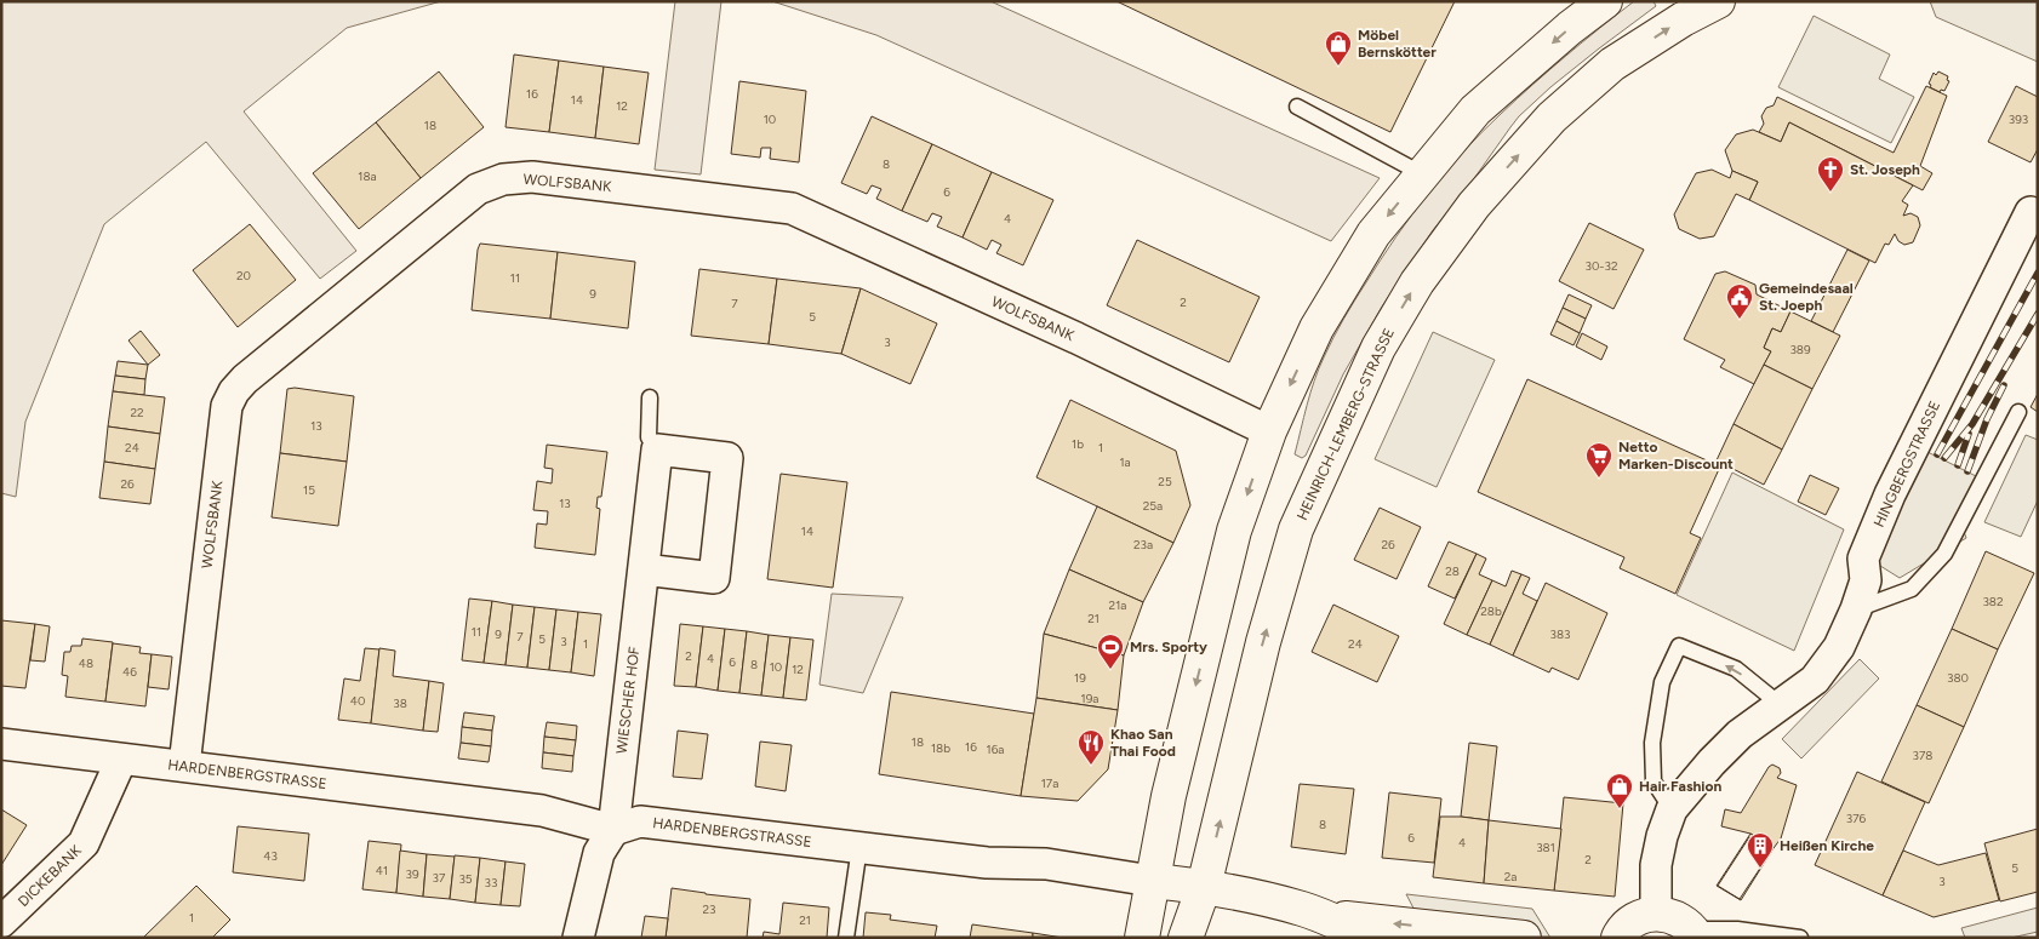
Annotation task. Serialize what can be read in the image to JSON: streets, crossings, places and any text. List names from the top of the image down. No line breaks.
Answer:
{"streets":{"street":["WOLFSBANK","HEINRICH-LEMBERG-STRASSE","HINGBERGSTRASSE","WIESCHER HOF","HARDENBERGSTRASSE","DICKEBANK"]},"crossings":[["WOLFSBANK","HARDENBERGSTRASSE"],["HEINRICH-LEMBERG-STRASSE","HARDENBERGSTRASSE"],["WIESCHER HOF","HARDENBERGSTRASSE"],["HARDENBERGSTRASSE","DICKEBANK"]],"places":{"shop":["Möbel Bernskötter","Hair Fashion"],"church":["St. Joseph"],"public building":["Gemeindesaal St. Joeph"],"supermarket":["Netto Marken-Discount"],"sports":["Mrs. Sporty"],"restaurant":["Khao San Thai Food"],"building":["Heißen Kirche"]},"house_numbers":["16","14","12","10","393","18","8","18a","6","4","30-32","20","11","9","2","7","5","3","389","22","13","1b","24","1","1a","25","26","15","13","25a","14","23a","26","28","382","21a","28b","21","11","9","383","7","5","3","1","24","2","4","6","48","8","10","12","46","19","380","19a","40","38","18","16","18b","16a","378","17a","376","8","6","4","381","43","2","5","41","39","2a","37","35","3","33","23","1","21"]}
